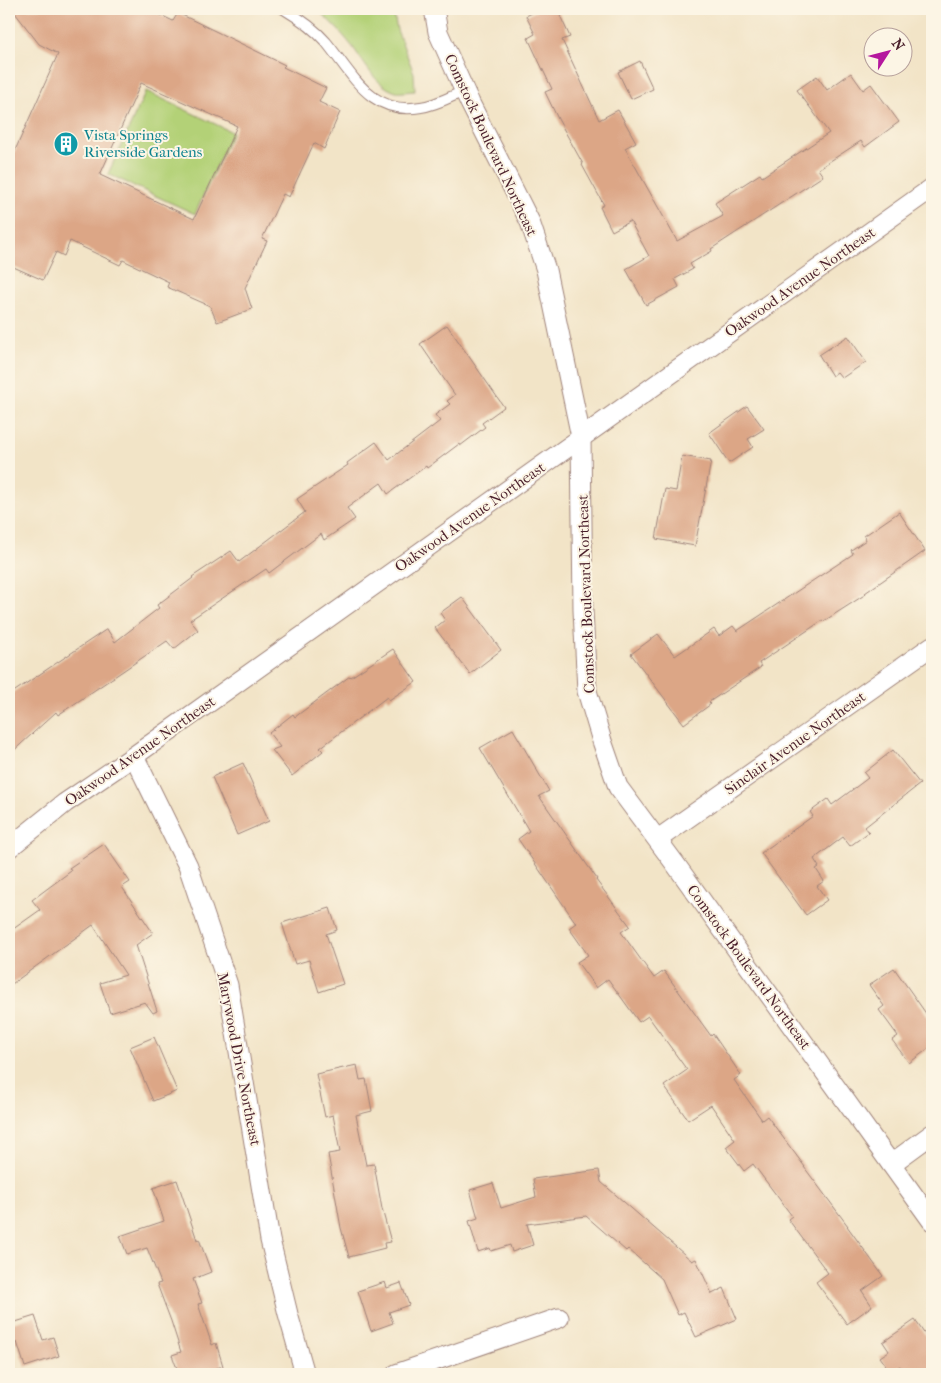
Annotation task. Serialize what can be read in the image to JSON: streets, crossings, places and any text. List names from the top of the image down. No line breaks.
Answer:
{"streets":{"street":["Comstock Boulevard Northeast","Oakwood Avenue Northeast","Sinclair Avenue Northeast","Marywood Drive Northeast"]},"crossings":[["Comstock Boulevard Northeast","Oakwood Avenue Northeast"],["Comstock Boulevard Northeast","Sinclair Avenue Northeast"],["Oakwood Avenue Northeast","Marywood Drive Northeast"]],"places":{"building":["Vista Springs Riverside Gardens"]},"north":"top right"}
